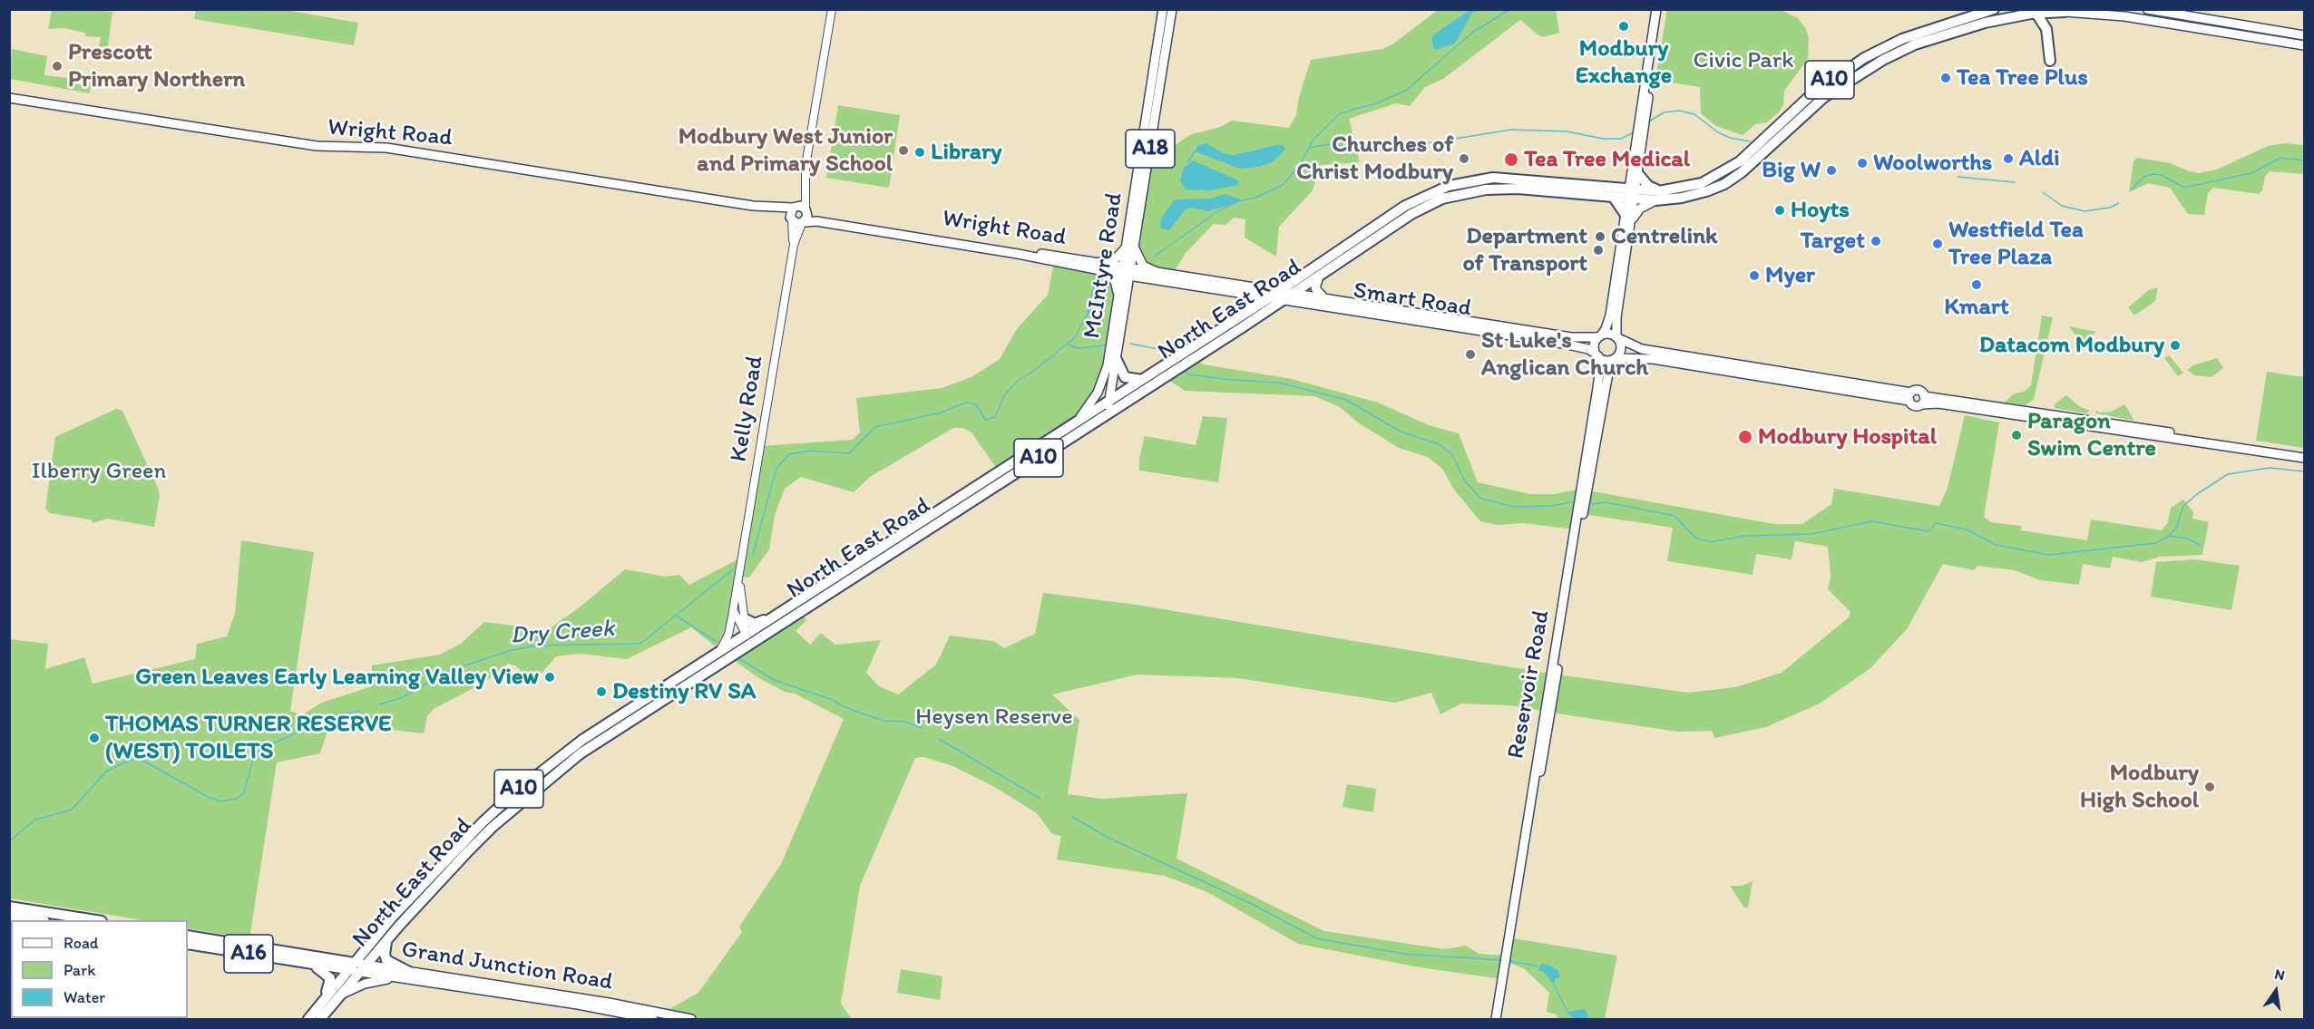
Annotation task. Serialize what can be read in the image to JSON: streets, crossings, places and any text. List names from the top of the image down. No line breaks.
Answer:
{"streets":{"highway":["A10","North East Road","A16","Grand Junction Road"],"main road":["Wright Road","A18","McIntyre Road","Smart Road","Reservoir Road"],"street":["Kelly Road"]},"crossings":[["Wright Road","McIntyre Road"],["Wright Road","Smart Road"],["Wright Road","North East Road"],["Wright Road","Kelly Road"],["McIntyre Road","North East Road"],["Smart Road","North East Road"],["Smart Road","Reservoir Road"],["North East Road","Kelly Road"],["North East Road","Grand Junction Road"]],"water":["Dry Creek"],"parks":["Civic Park","Ilberry Green","Heysen Reserve"],"places":["Modbury Exchange","Prescott Primary Northern","Tea Tree Plus","Modbury West Junior and Primary School","Library","Churches of Christ Modbury","Aldi","Tea Tree Medical","Woolworths","Big W","Hoyts","Centrelink","Target","Westfield Tea Tree Plaza","Department of Transport","Myer","Kmart","Datacom Modbury","St Luke's Anglican Church","Paragon Swim Centre","Modbury Hospital","Green Leaves Early Learning Valley View","Destiny RV SA","THOMAS TURNER RESERVE (WEST) TOILETS","Modbury High School"],"legend":["Road","Park","Water"],"north":"top"}
